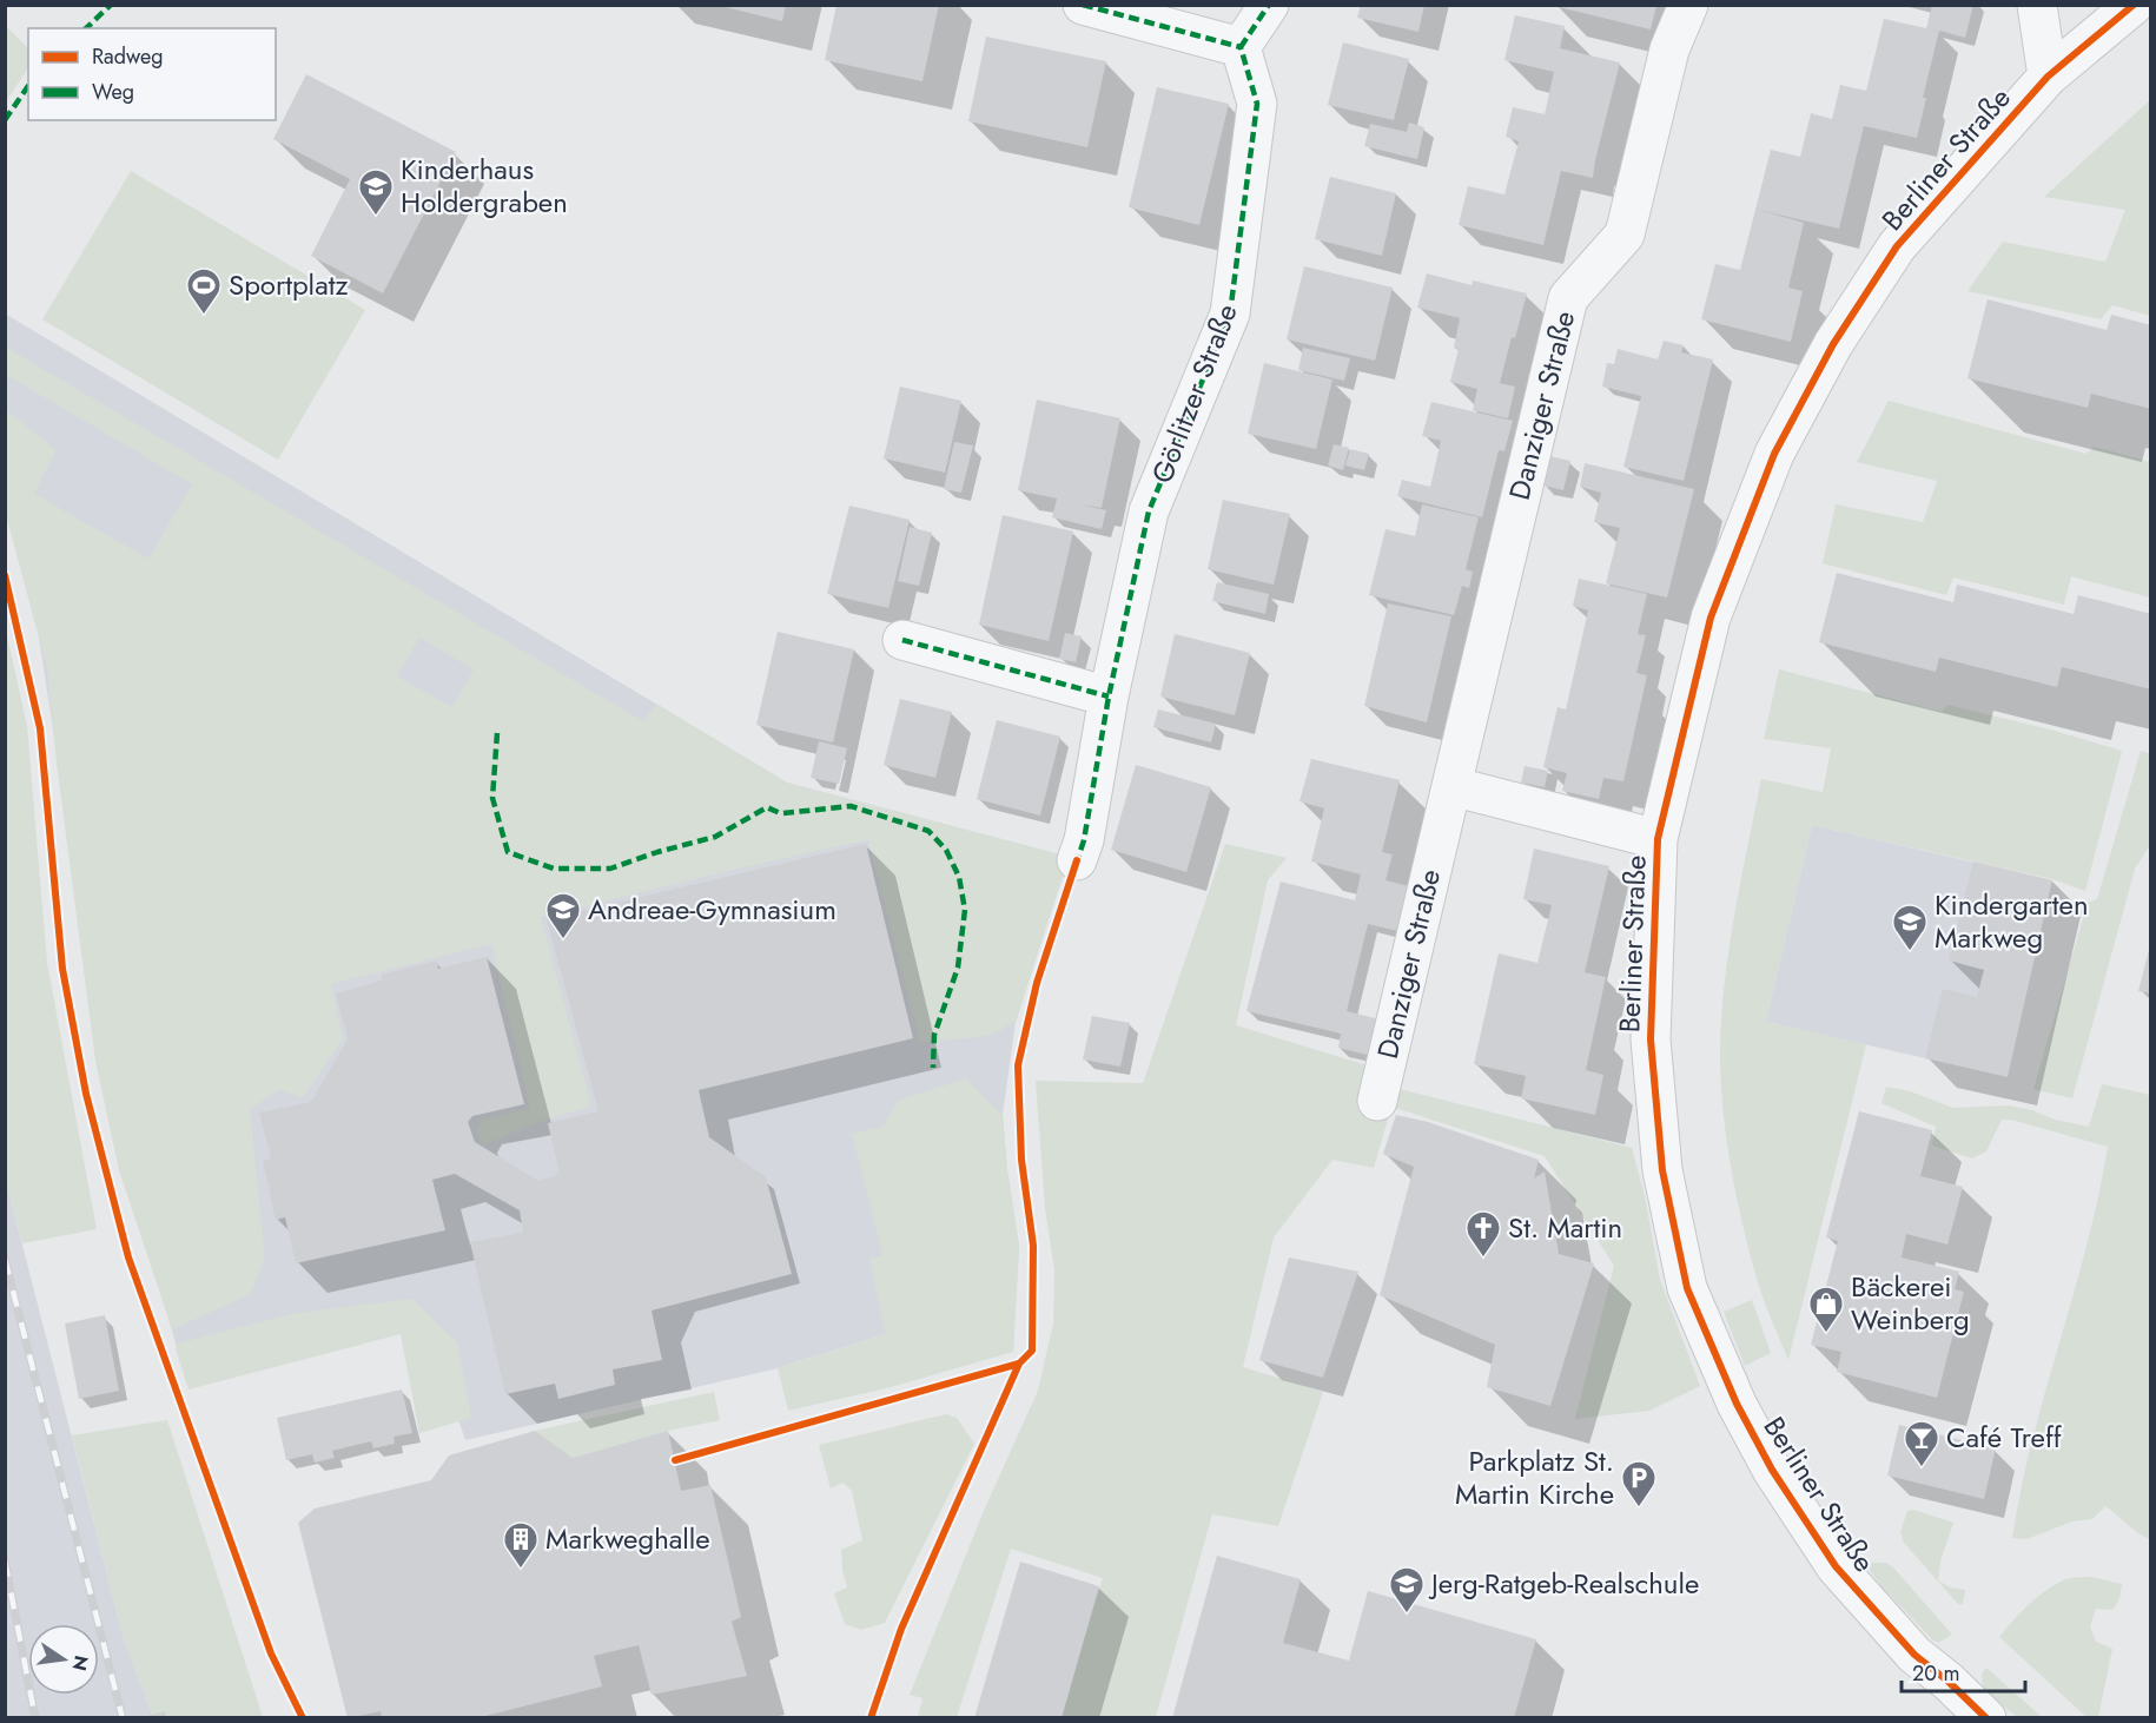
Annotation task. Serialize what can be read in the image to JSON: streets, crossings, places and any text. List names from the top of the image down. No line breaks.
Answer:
{"streets":{"street":["Berliner Straße","Görlitzer Straße","Danziger Straße"]},"places":{"school or university":["Kinderhaus Holdergraben","Andreae-Gymnasium","Kindergarten Markweg","Jerg-Ratgeb-Realschule"],"sports":["Sportplatz"],"church":["St. Martin"],"shop":["Bäckerei Weinberg"],"bar":["Café Treff"],"parking":["Parkplatz St. Martin Kirche"],"building":["Markweghalle"]},"legend":["Radweg","Weg"],"scale_bar":"20 m","north":"right"}
